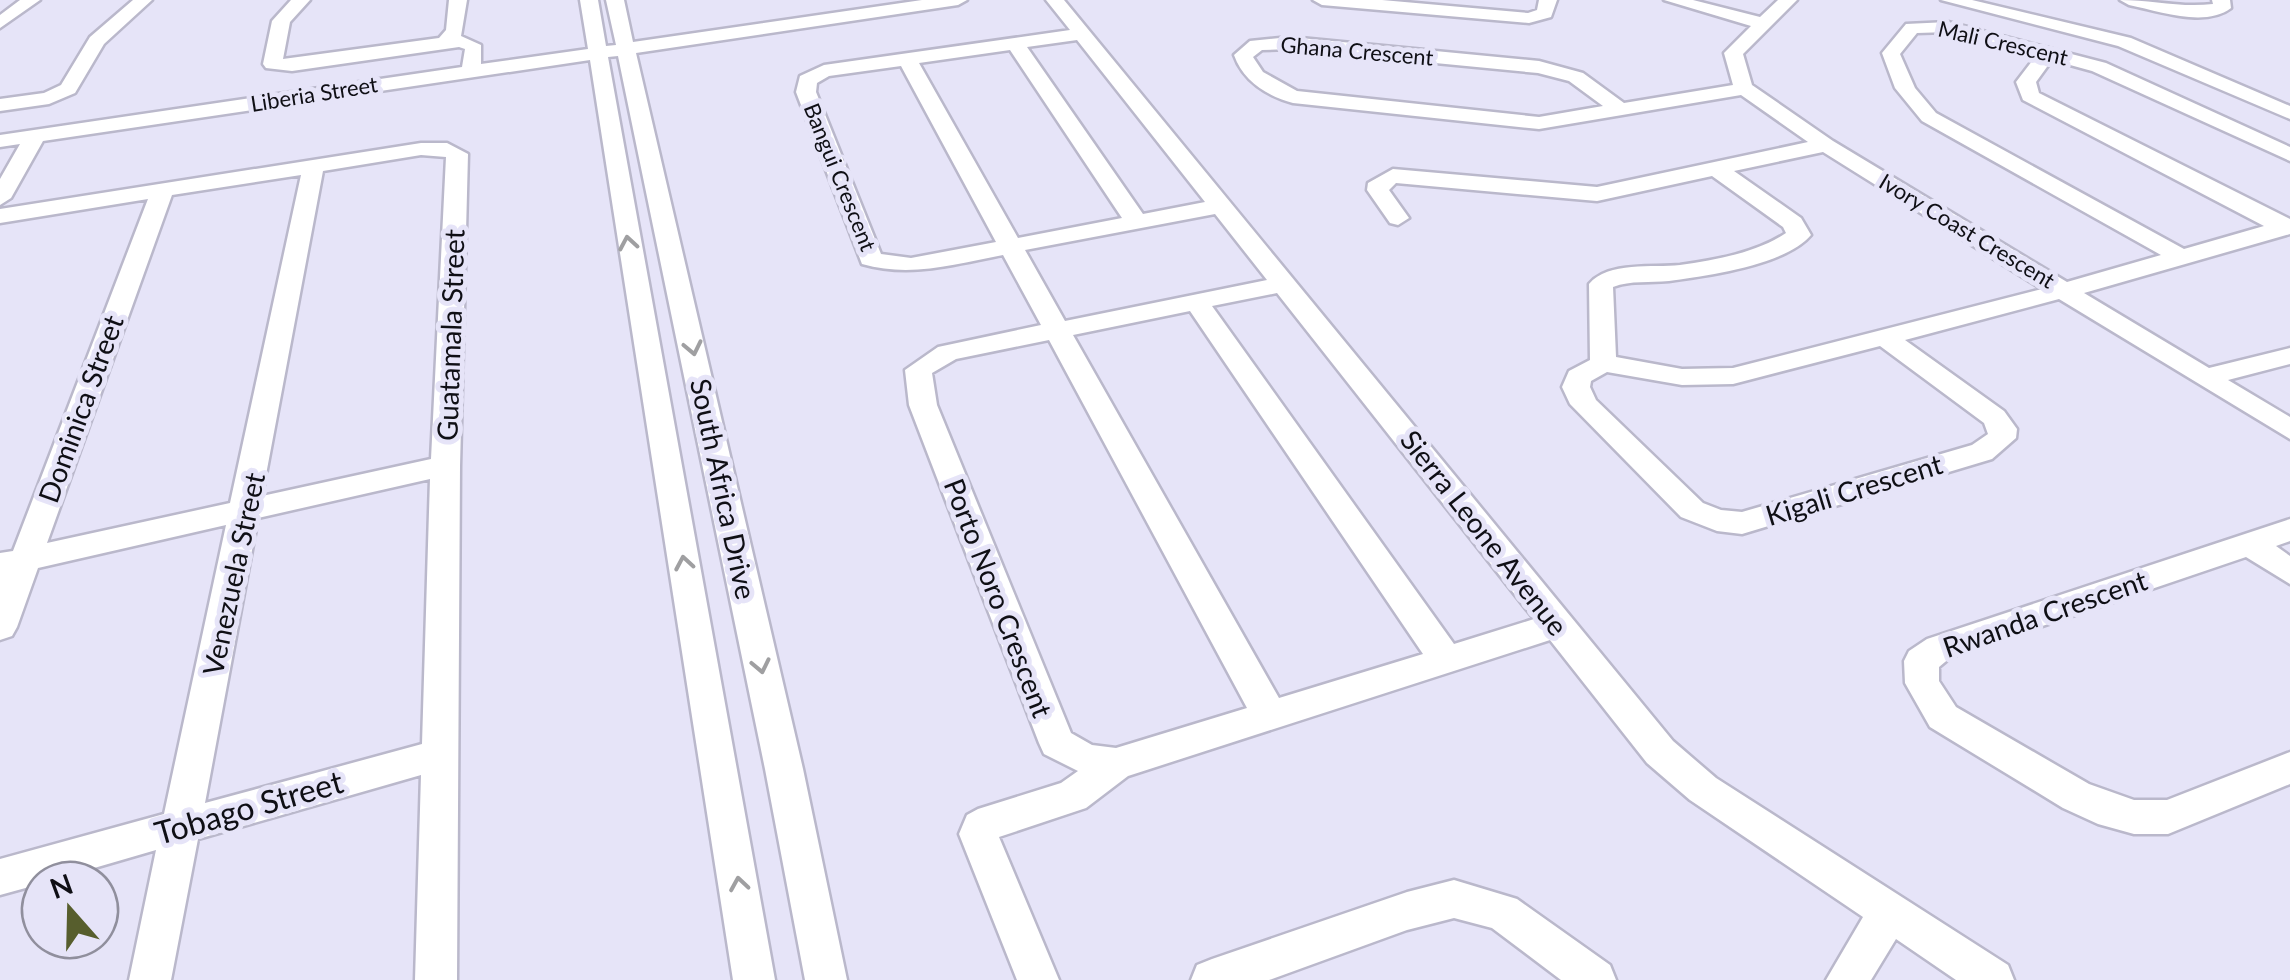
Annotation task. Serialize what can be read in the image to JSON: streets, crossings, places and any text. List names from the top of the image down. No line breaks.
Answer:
{"streets":{"street":["Mali Crescent","Ghana Crescent","Liberia Street","Bangui Crescent","Ivory Coast Crescent","Guatamala Street","Dominica Street","South Africa Drive","Kigali Crescent","Sierra Leone Avenue","Venezuela Street","Porto Noro Crescent","Rwanda Crescent","Tobago Street"]},"crossings":[["Ghana Crescent","Ivory Coast Crescent"],["Liberia Street","South Africa Drive"],["Bangui Crescent","Sierra Leone Avenue"],["Guatamala Street","Dominica Street"],["Guatamala Street","Venezuela Street"],["Guatamala Street","Tobago Street"],["Sierra Leone Avenue","Porto Noro Crescent"],["Venezuela Street","Tobago Street"]],"north":"top"}
